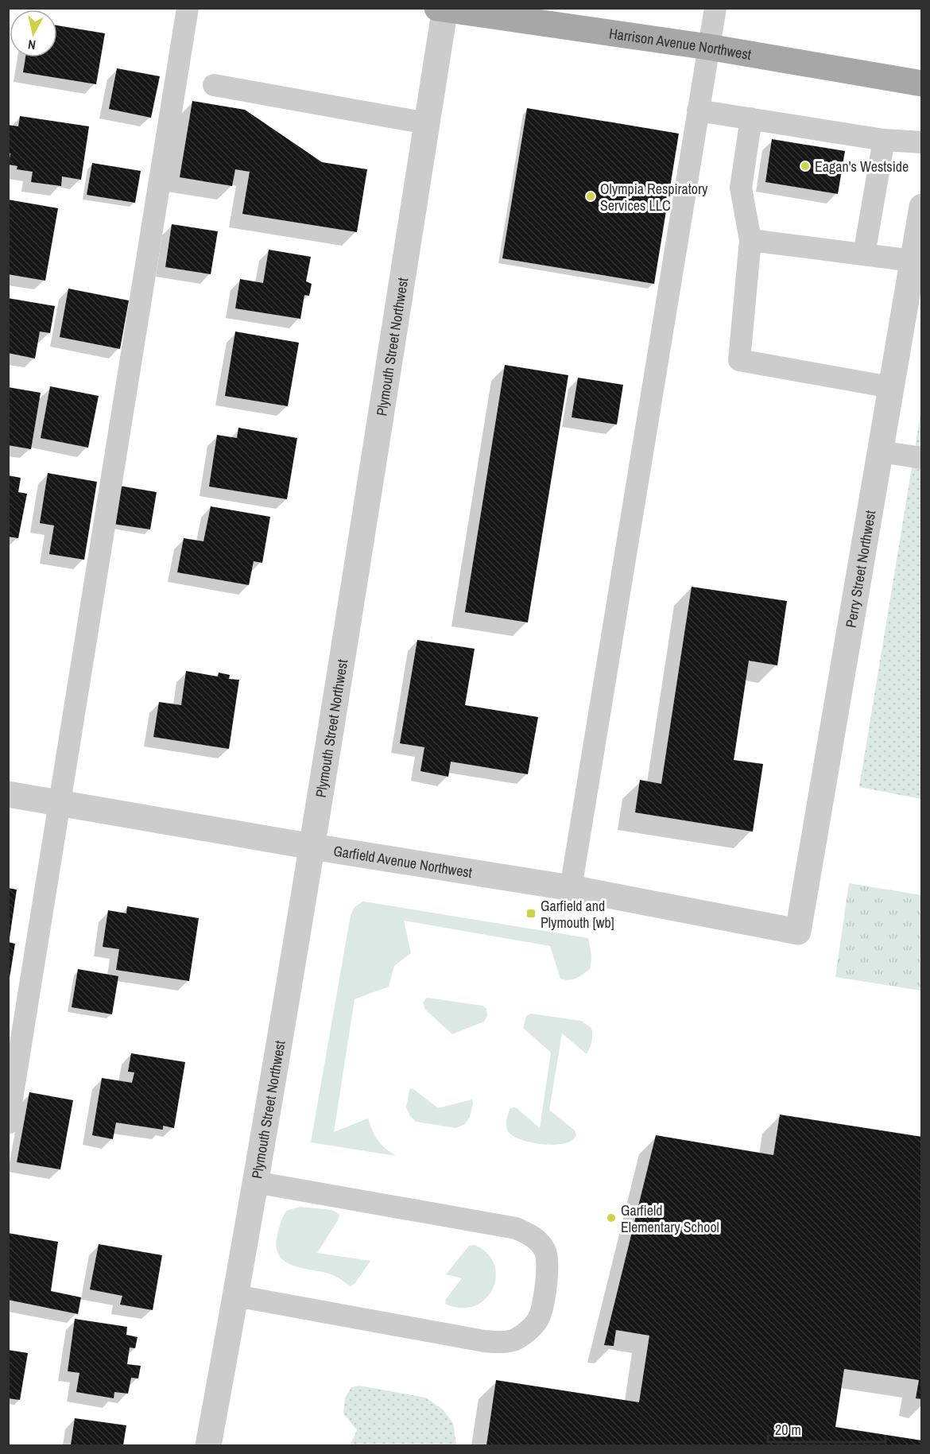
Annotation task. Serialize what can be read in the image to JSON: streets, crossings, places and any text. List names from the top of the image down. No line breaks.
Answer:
{"streets":{"main road":["Harrison Avenue Northwest"],"street":["Plymouth Street Northwest","Perry Street Northwest","Garfield Avenue Northwest"]},"crossings":[["Harrison Avenue Northwest","Plymouth Street Northwest"],["Plymouth Street Northwest","Garfield Avenue Northwest"],["Perry Street Northwest","Garfield Avenue Northwest"]],"places":{"other":["Eagan's Westside","Olympia Respiratory Services LLC","Garfield Elementary School"],"transit":["Garfield and Plymouth [wb]"]},"scale_bar":"20 m","north":"bottom"}
